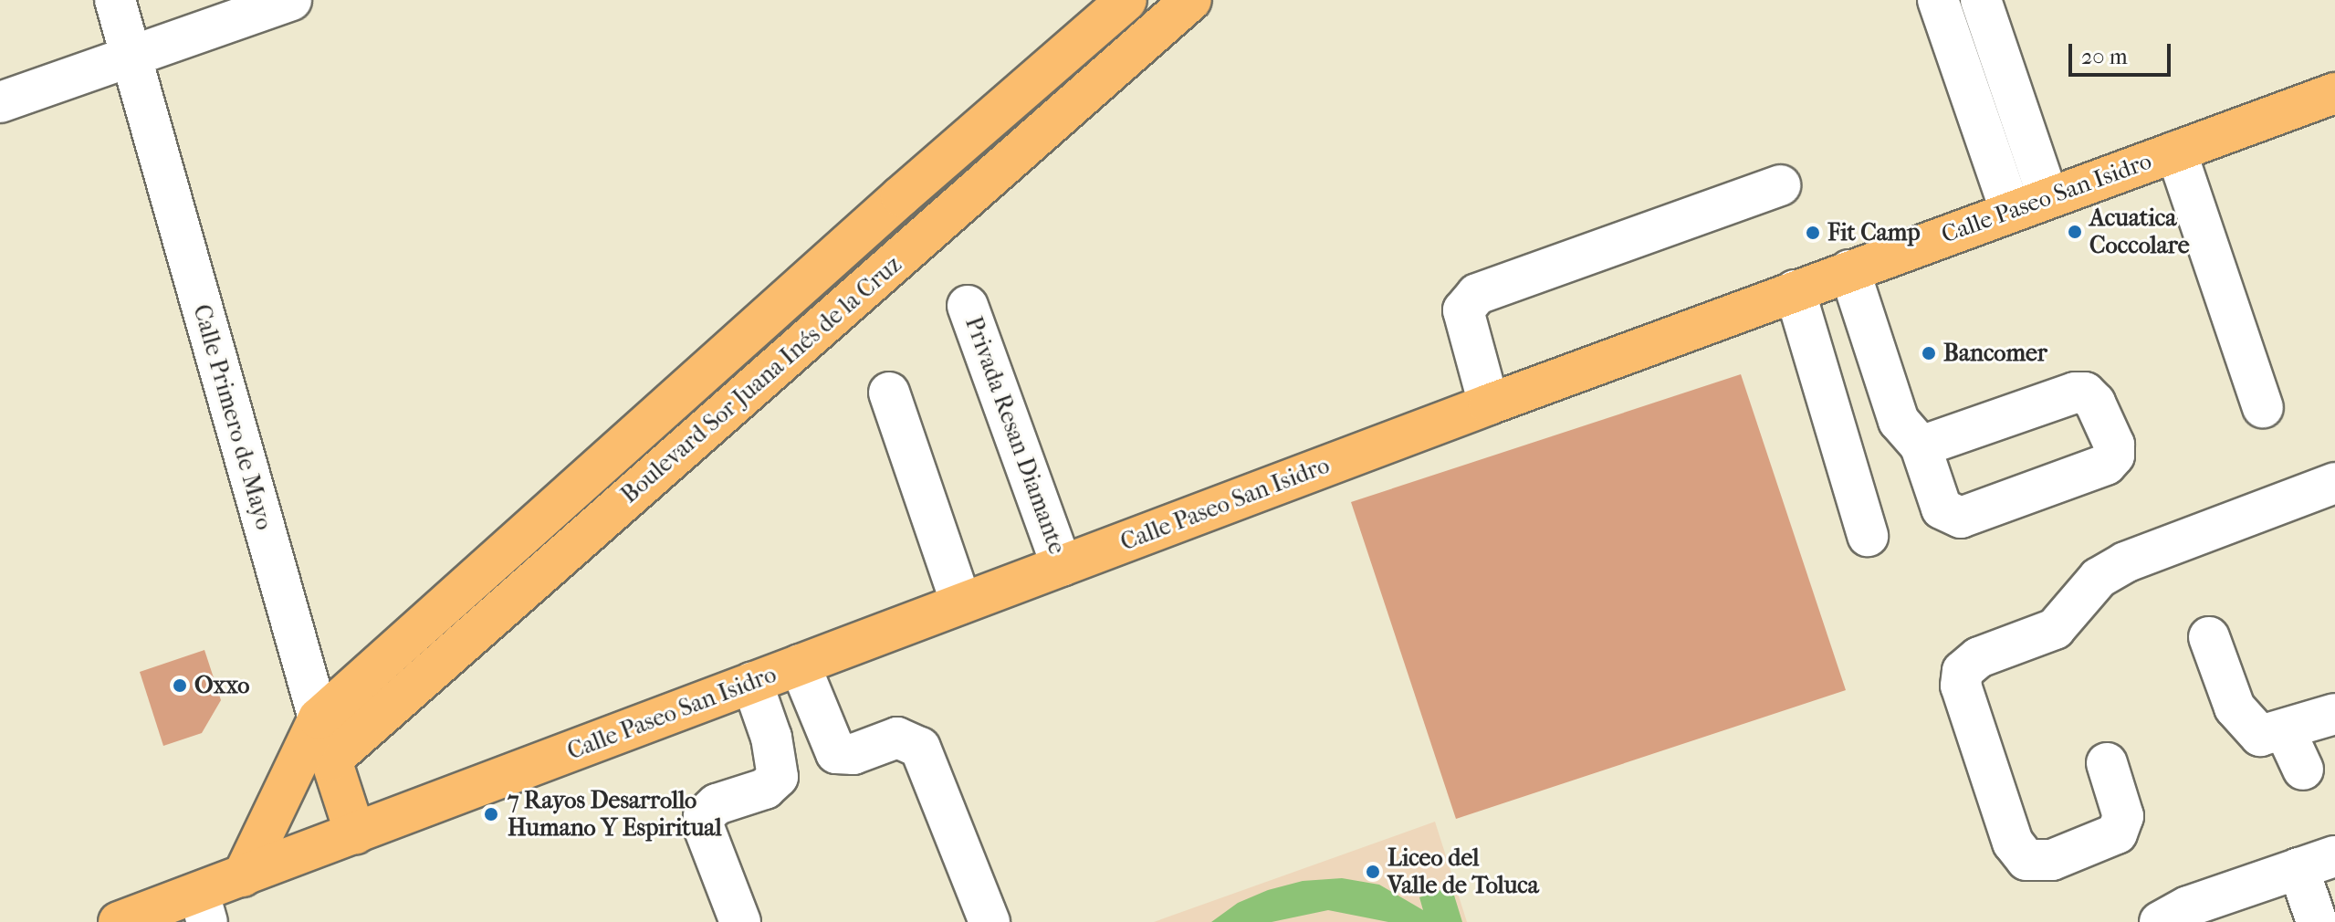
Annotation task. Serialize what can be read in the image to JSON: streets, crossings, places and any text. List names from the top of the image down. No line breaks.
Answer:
{"streets":{"main road":["Calle Paseo San Isidro","Boulevard Sor Juana Inés de la Cruz","Calle Primero de Mayo"],"street":["Privada Resan Diamante"]},"crossings":[["Calle Paseo San Isidro","Calle Primero de Mayo"],["Calle Paseo San Isidro","Privada Resan Diamante"],["Boulevard Sor Juana Inés de la Cruz","Calle Primero de Mayo"]],"places":["Acuatica Coccolare","Fit Camp","Bancomer","Oxxo","7 Rayos Desarrollo Humano Y Espiritual","Liceo del Valle de Toluca"],"scale_bar":"20 m"}
